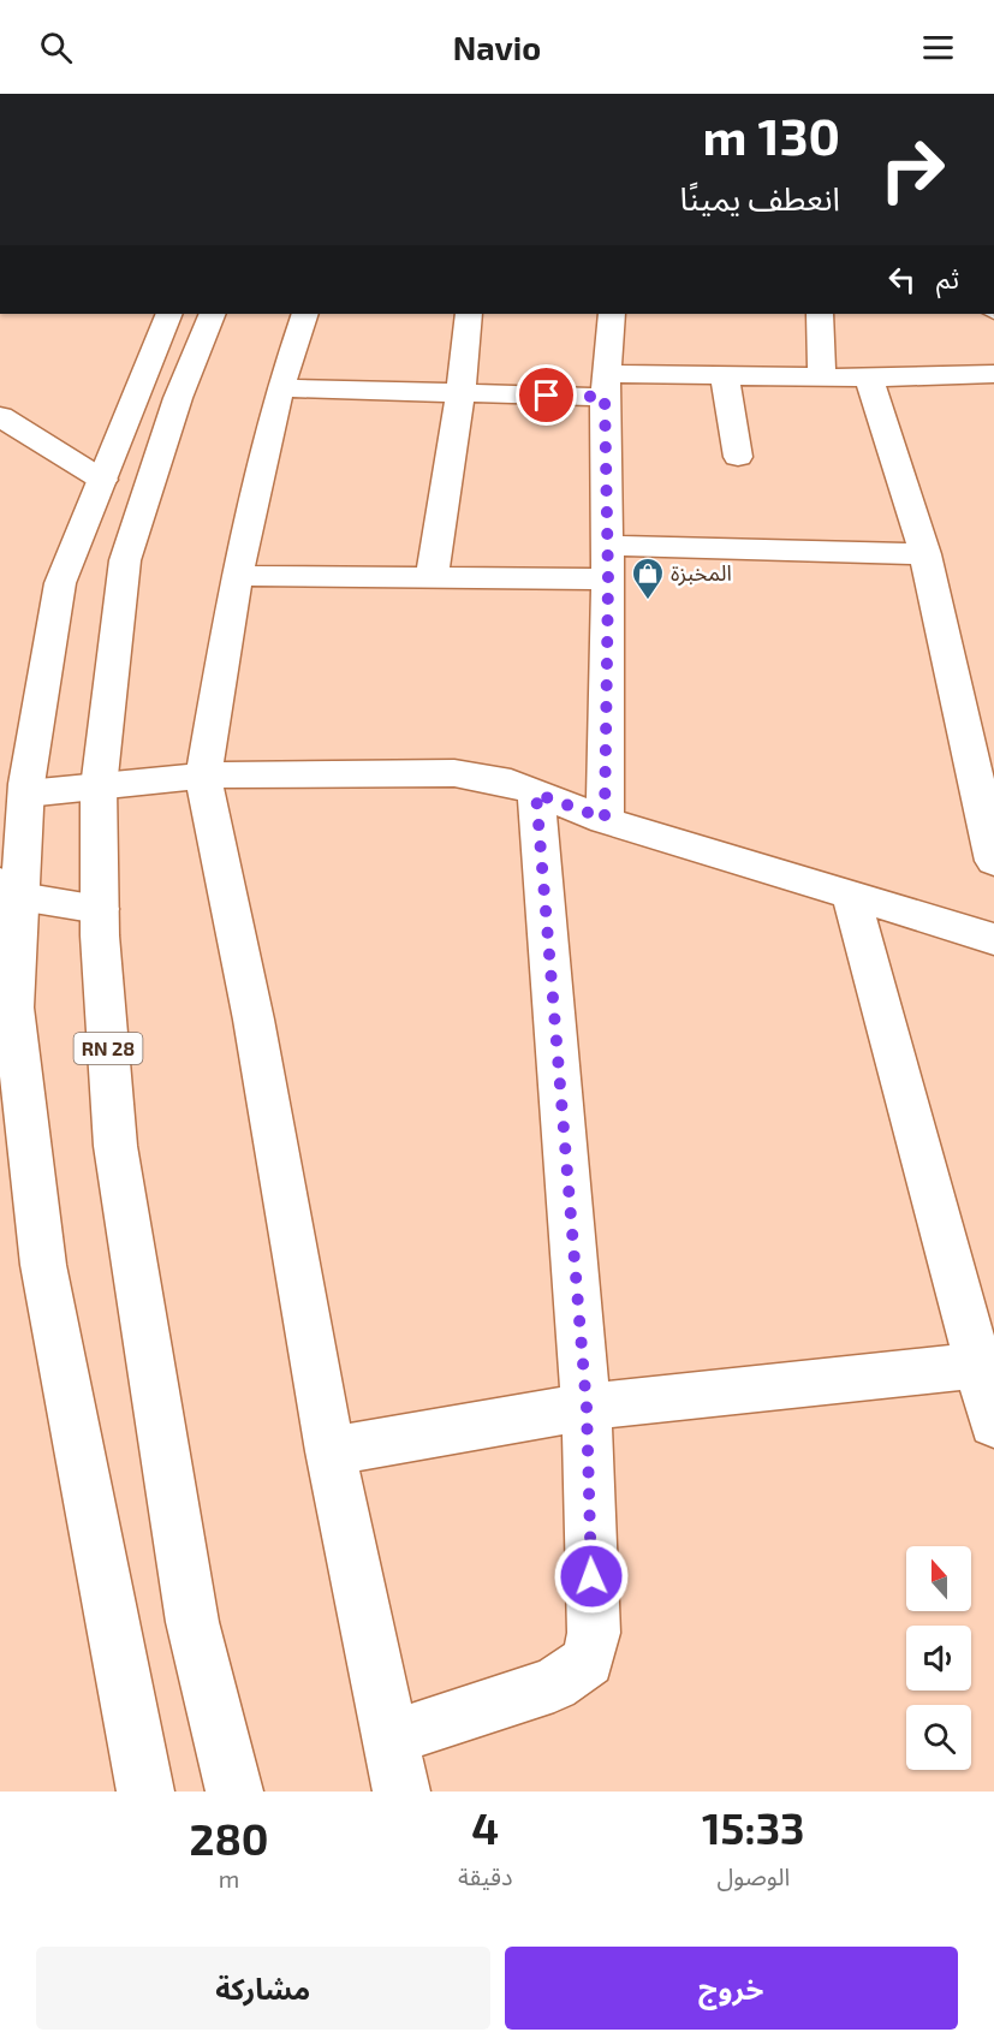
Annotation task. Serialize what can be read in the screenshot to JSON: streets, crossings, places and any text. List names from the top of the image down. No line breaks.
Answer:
{"streets":{"main road":["RN 28"]},"places":{"shop":["المخبزة"]},"north":"top","page":{"header":"Navio","turn":["130 m","انعطف يمينًا"],"then":"ثم","eta":["15:33","الوصول","4","دقيقة","280","m"],"buttons":["خروج","مشاركة"]}}
